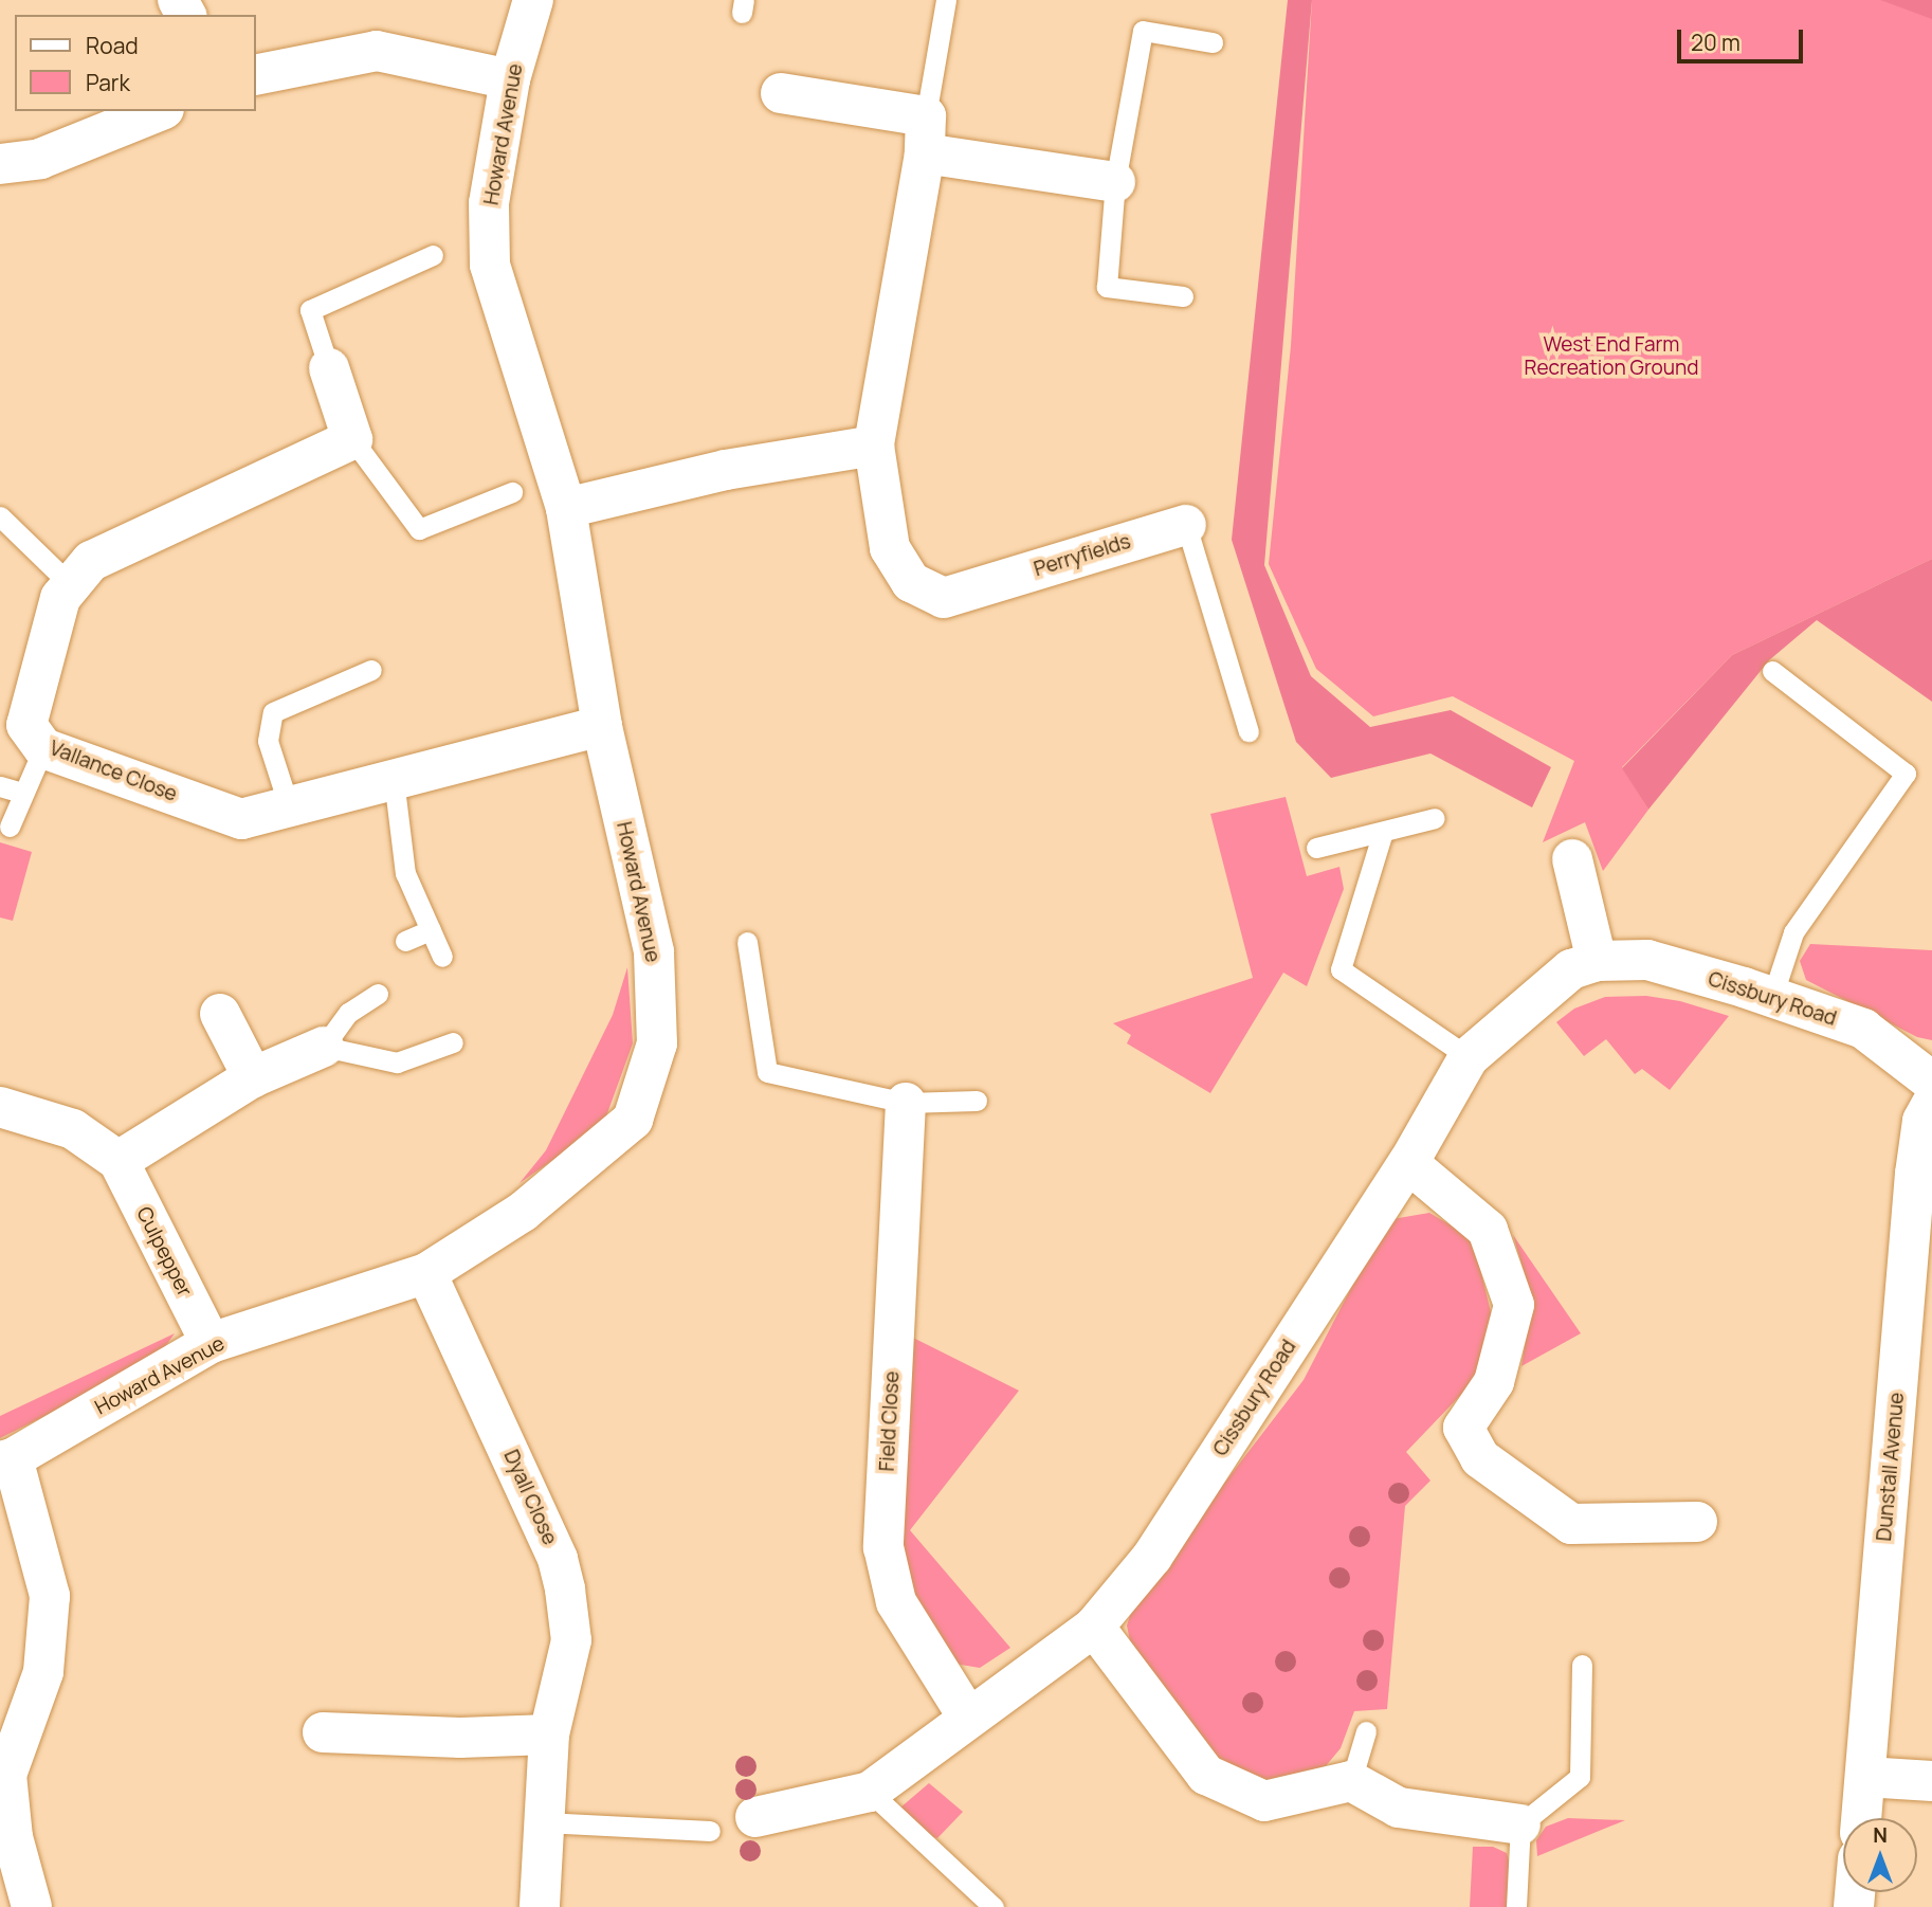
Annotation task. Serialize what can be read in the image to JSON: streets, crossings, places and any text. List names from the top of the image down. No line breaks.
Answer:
{"streets":{"street":["Howard Avenue","Perryfields","Vallance Close","Cissbury Road","Culpepper","Field Close","Dunstall Avenue","Dyall Close"]},"crossings":[["Howard Avenue","Vallance Close"],["Howard Avenue","Culpepper"],["Howard Avenue","Dyall Close"],["Cissbury Road","Field Close"]],"parks":["West End Farm Recreation Ground"],"legend":["Road","Park"],"scale_bar":"20 m","north":"top"}
